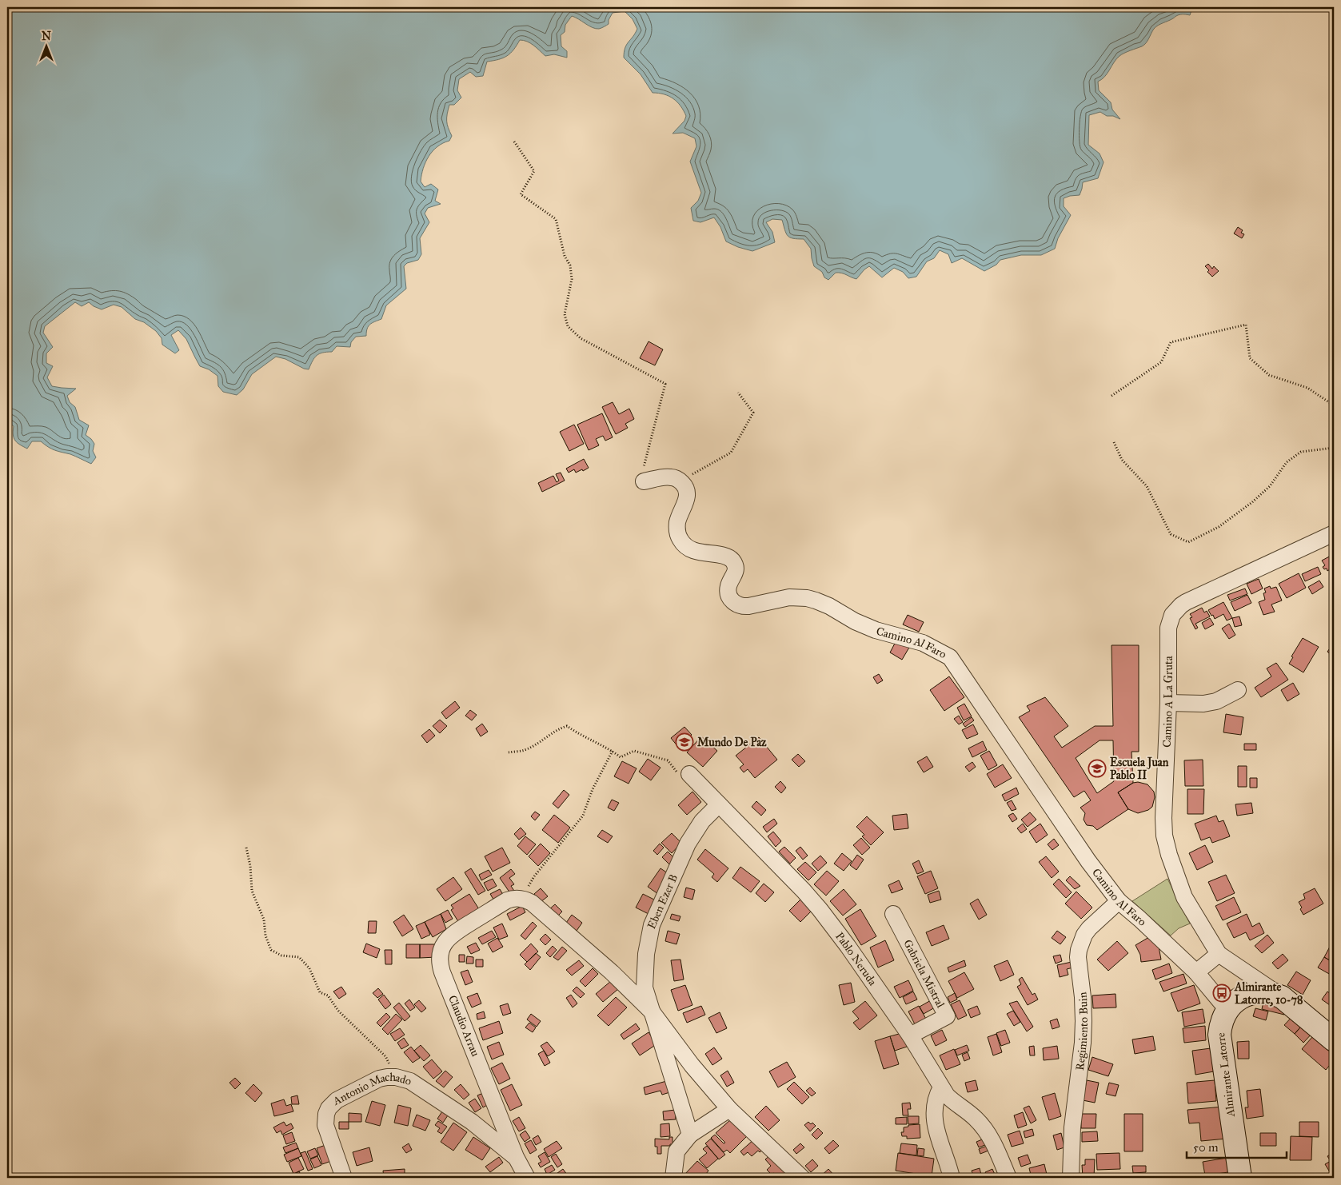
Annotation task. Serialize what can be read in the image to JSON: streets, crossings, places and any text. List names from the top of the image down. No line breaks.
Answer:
{"streets":{"main road":["Almirante Latorre"],"street":["Camino Al Faro","Camino A La Gruta","Eben Ezer B","Pablo Neruda","Gabriela Mistral","Claudio Arrau","Regimiento Buin","Antonio Machado"]},"crossings":[["Camino Al Faro","Regimiento Buin"],["Camino Al Faro","Almirante Latorre"],["Eben Ezer B","Pablo Neruda"],["Eben Ezer B","Claudio Arrau"],["Pablo Neruda","Gabriela Mistral"],["Claudio Arrau","Antonio Machado"]],"places":{"school or university":["Mundo De Paz","Escuela Juan Pablo II"],"bus stop":["Almirante Latorre, 10-78"]},"scale_bar":"50 m","north":"top"}
